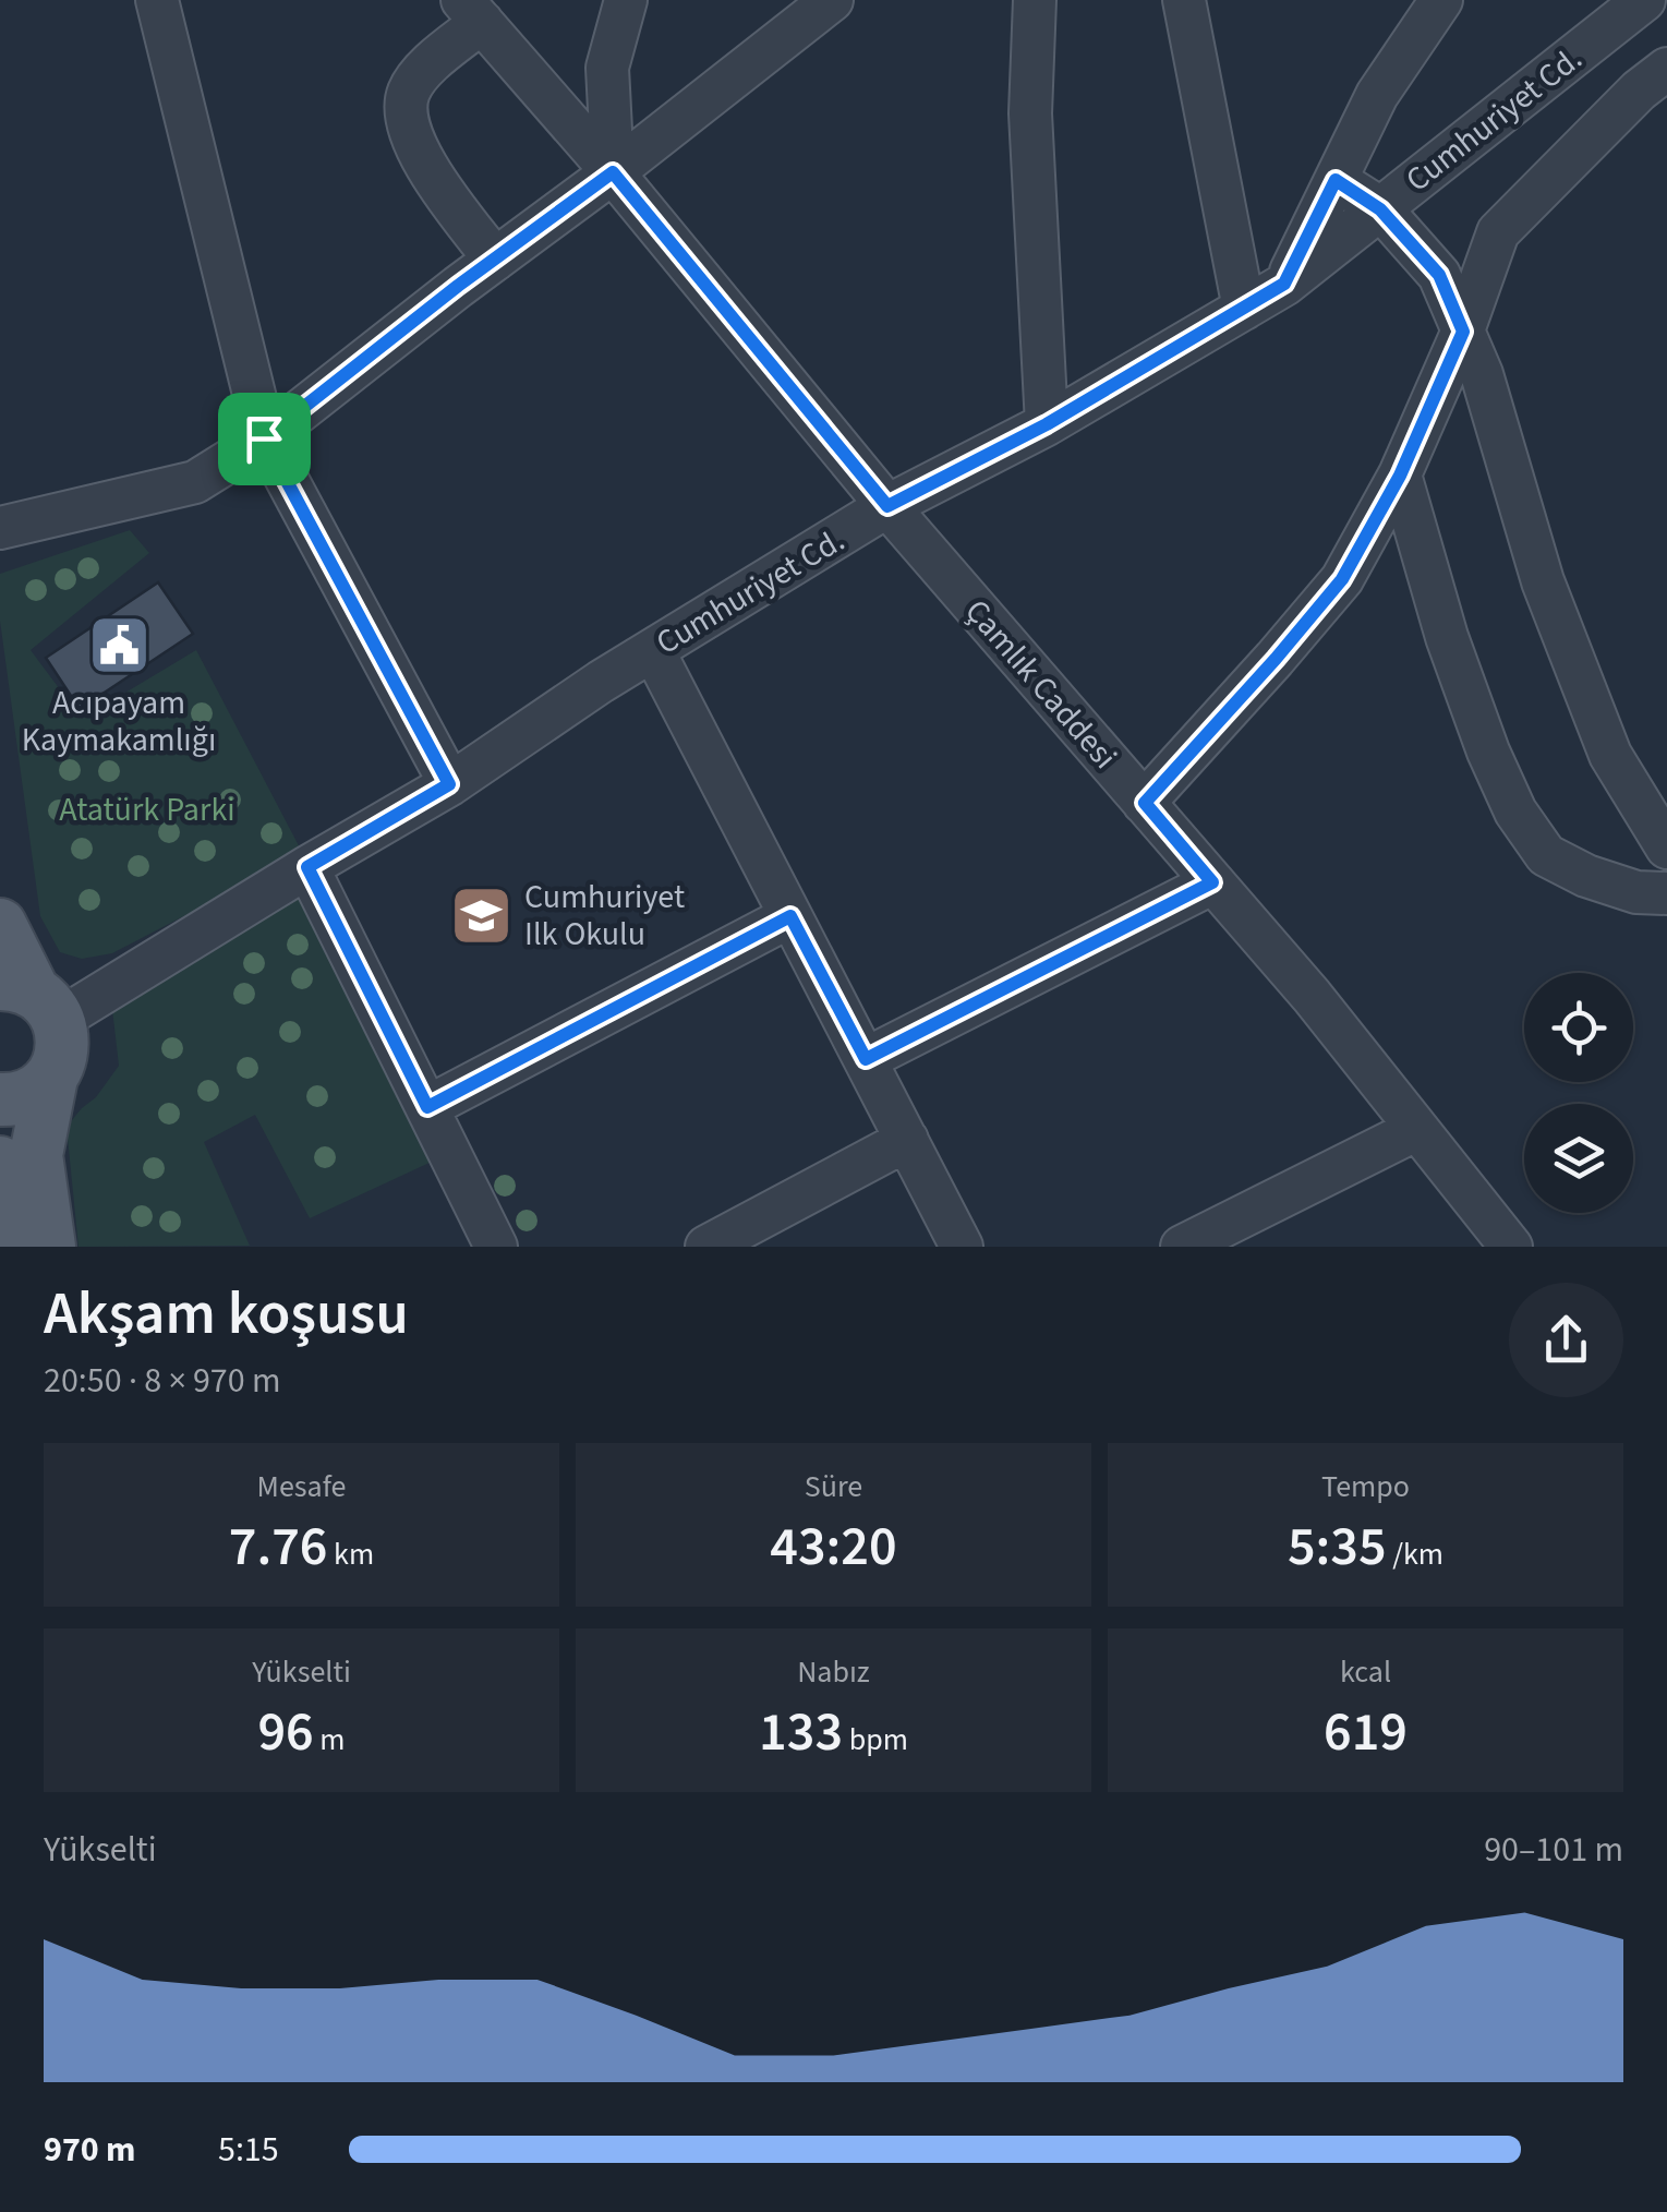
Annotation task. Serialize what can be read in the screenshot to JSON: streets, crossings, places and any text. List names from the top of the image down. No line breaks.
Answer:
{"streets":{"street":["Cumhuriyet Cd.","Çamlık Caddesi"]},"crossings":[["Cumhuriyet Cd.","Çamlık Caddesi"]],"parks":["Atatürk Parki"],"places":{"public building":["Acıpayam Kaymakamlığı"],"school or university":["Cumhuriyet Ilk Okulu"]},"page":{"heading":["Akşam koşusu","20:50 · 8 × 970 m"],"stats":[["Mesafe","7.76 km"],["Süre","43:20"],["Tempo","5:35 /km"],["Yükselti","96 m"],["Nabız","133 bpm"],["kcal","619"]],"chart":["Yükselti","90–101 m"],"list":[{"name":"970 m","note":"5:15"}]}}
